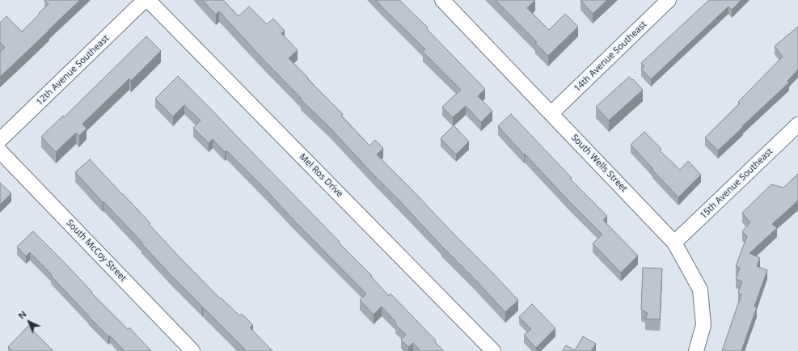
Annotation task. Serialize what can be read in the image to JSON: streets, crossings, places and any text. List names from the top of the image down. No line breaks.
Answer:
{"streets":{"street":["14th Avenue Southeast","12th Avenue Southeast","South Wells Street","Mel Ros Drive","15th Avenue Southeast","South McCoy Street"]},"crossings":[["14th Avenue Southeast","South Wells Street"],["South Wells Street","15th Avenue Southeast"]],"north":"top left"}
